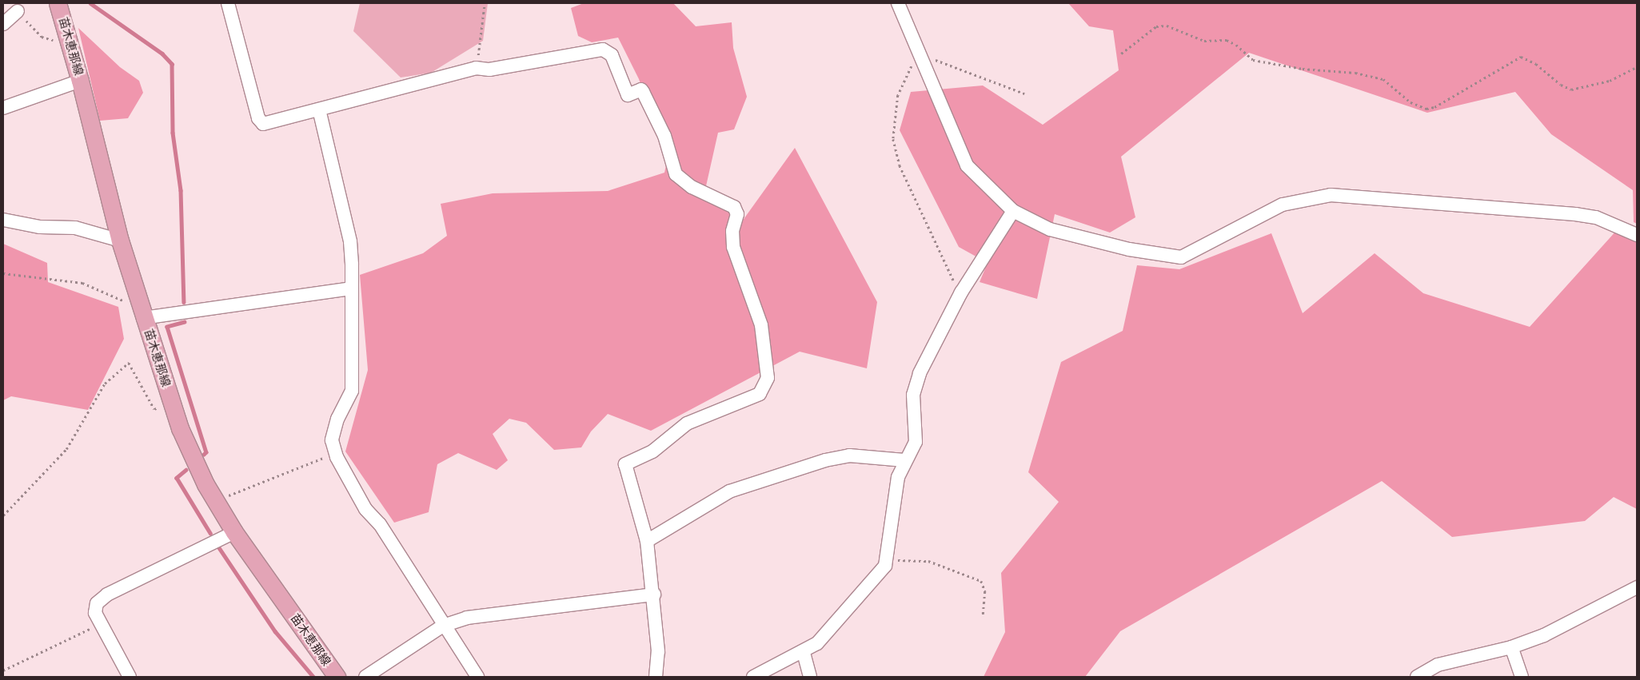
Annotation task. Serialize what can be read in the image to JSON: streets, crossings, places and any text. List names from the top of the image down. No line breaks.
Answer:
{"streets":{"main road":["苗木恵那線"]}}
